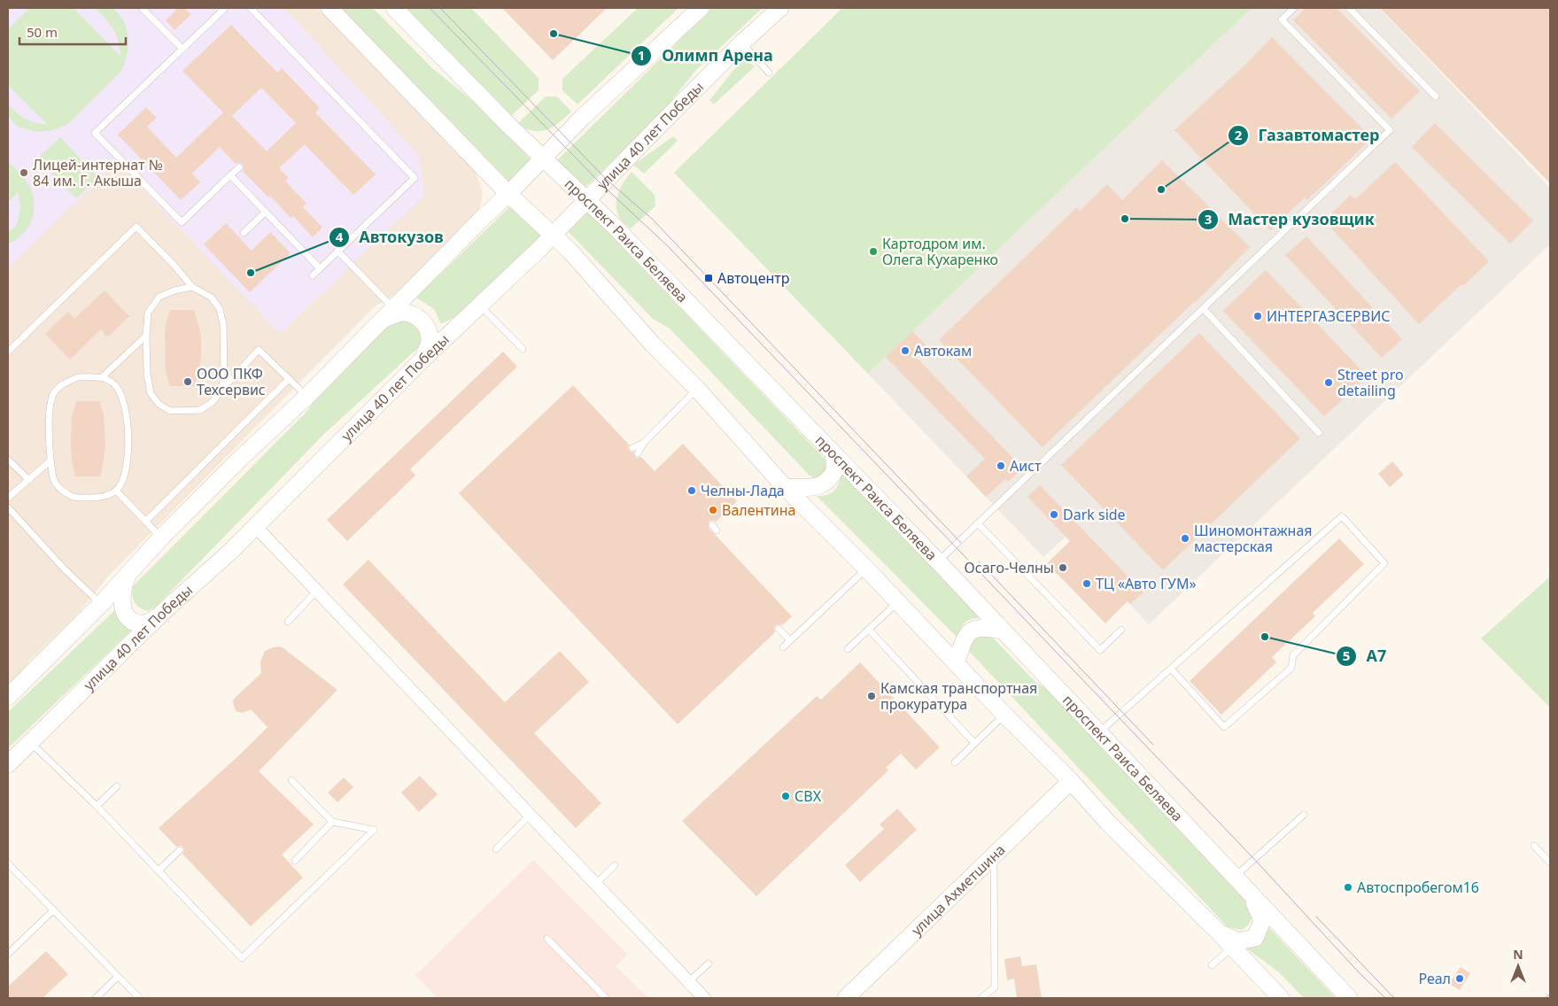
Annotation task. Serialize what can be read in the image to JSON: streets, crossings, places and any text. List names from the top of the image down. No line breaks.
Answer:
{"streets":{"street":["улица 40 лет Победы","проспект Раиса Беляева","улица Ахметшина"]},"crossings":[["улица 40 лет Победы","проспект Раиса Беляева"]],"places":{"other":["Олимп Арена","Лицей-интернат № 84 им. Г. Акыша","Газавтомастер","Мастер кузовщик","Картодром им. Олега Кухаренко","Автокузов","ИНТЕРГАЗСЕРВИС","Автокам","ООО ПКФ Техсервис","Street pro detailing","Аист","Челны-Лада","Валентина","Dark side","Шиномонтажная мастерская","Осаго-Челны","ТЦ «Авто ГУМ»","А7","Камская транспортная прокуратура","СВХ","Автоспробегом16","Реал"],"transit":["Автоцентр"]},"scale_bar":"50 m","north":"top"}
